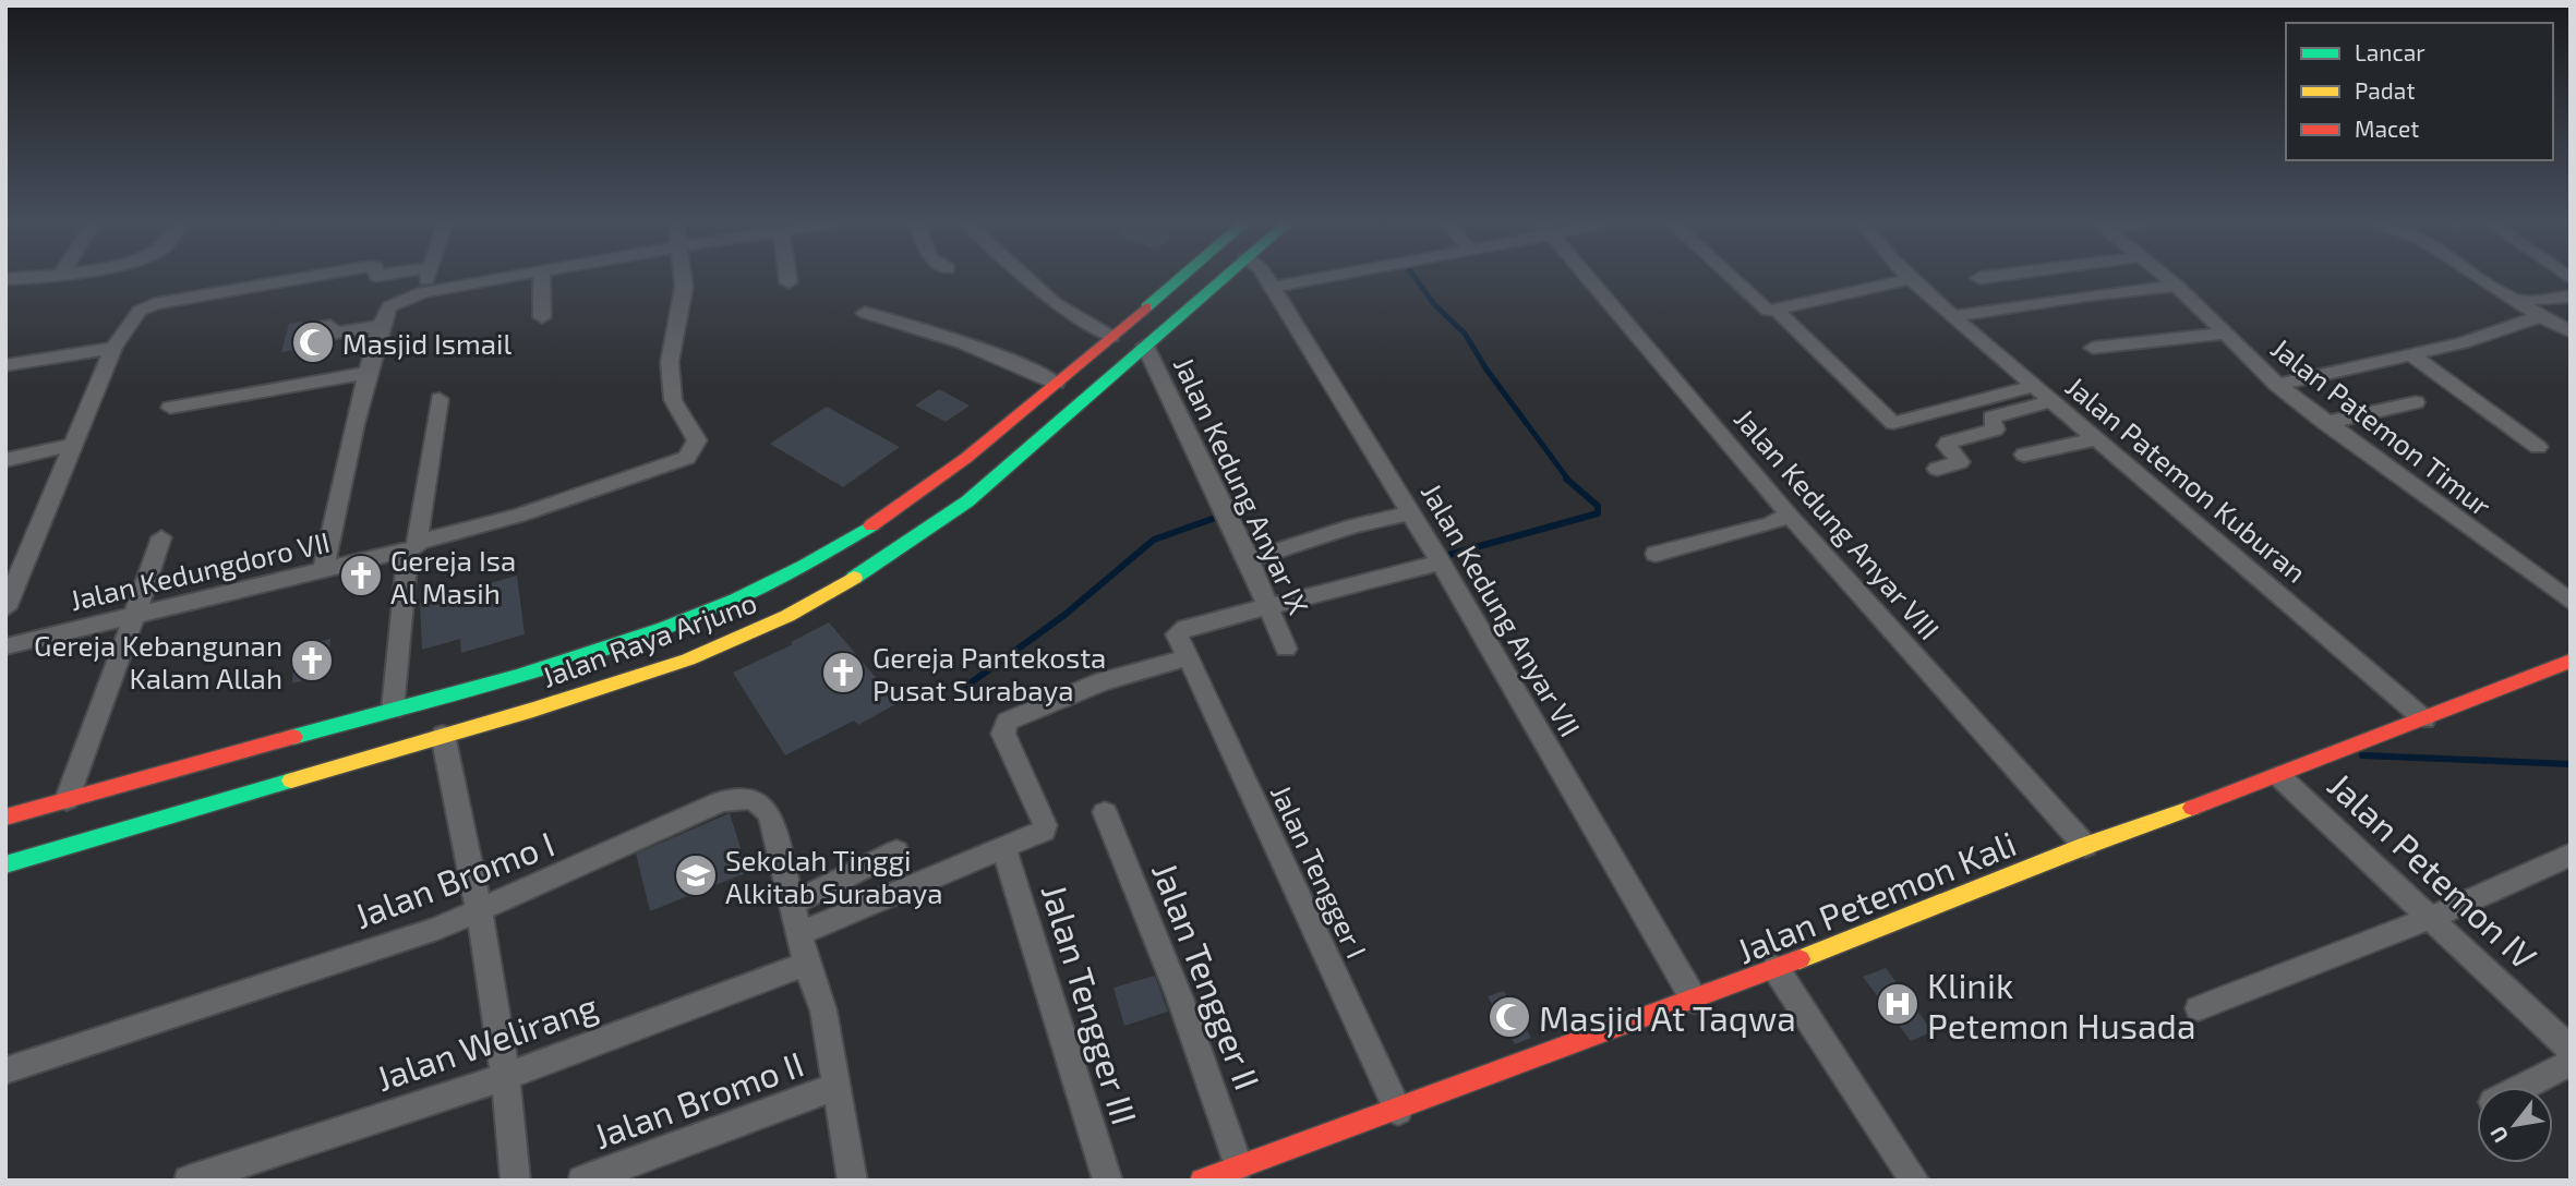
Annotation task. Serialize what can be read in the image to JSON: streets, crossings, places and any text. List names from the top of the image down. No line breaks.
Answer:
{"streets":{"main road":["Jalan Raya Arjuno","Jalan Petemon Kali"],"street":["Jalan Patemon Timur","Jalan Patemon Kuburan","Jalan Kedung Anyar IX","Jalan Kedung Anyar VIII","Jalan Kedungdoro VII","Jalan Kedung Anyar VII","Jalan Petemon IV","Jalan Tengger I","Jalan Bromo I","Jalan Tengger II","Jalan Tengger III","Jalan Welirang","Jalan Bromo II"]},"crossings":[["Jalan Patemon Kuburan","Jalan Petemon Kali"],["Jalan Kedung Anyar IX","Jalan Raya Arjuno"],["Jalan Kedung Anyar VIII","Jalan Petemon Kali"],["Jalan Kedung Anyar VII","Jalan Petemon Kali"],["Jalan Petemon IV","Jalan Petemon Kali"],["Jalan Tengger I","Jalan Petemon Kali"],["Jalan Bromo I","Jalan Welirang"],["Jalan Bromo I","Jalan Bromo II"],["Jalan Petemon Kali","Jalan Tengger II"]],"places":{"mosque":["Masjid Ismail","Masjid At Taqwa"],"church":["Gereja Isa Al Masih","Gereja Kebangunan Kalam Allah","Gereja Pantekosta Pusat Surabaya"],"school or university":["Sekolah Tinggi Alkitab Surabaya"],"hospital":["Klinik Petemon Husada"]},"legend":["Lancar","Padat","Macet"],"north":"bottom left"}
